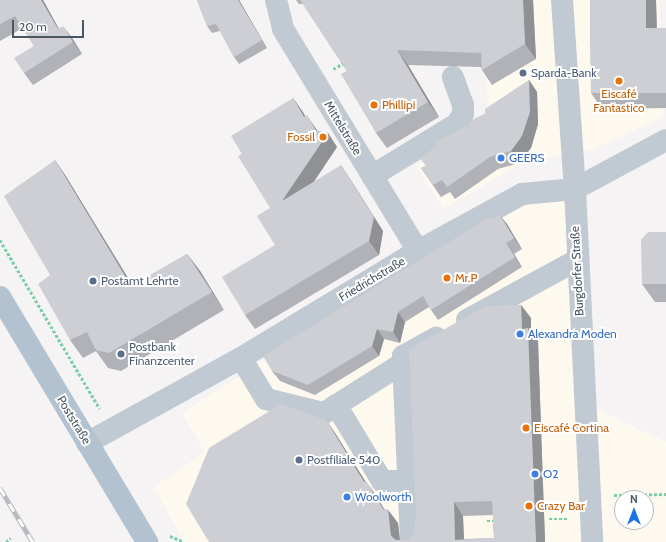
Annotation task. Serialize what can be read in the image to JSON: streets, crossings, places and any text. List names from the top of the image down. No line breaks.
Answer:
{"streets":{"main road":["Poststraße"],"street":["Mittelstraße","Burgdorfer Straße","Friedrichstraße"]},"crossings":[["Mittelstraße","Friedrichstraße"],["Burgdorfer Straße","Friedrichstraße"],["Friedrichstraße","Poststraße"]],"places":["Sparda-Bank","Eiscafé Fantastico","Phillipi","Fossil","GEERS","Mr.P","Postamt Lehrte","Alexandra Moden","Postbank Finanzcenter","Eiscafé Cortina","Postfiliale 540","O2","Woolworth","Crazy Bar"],"scale_bar":"20 m","north":"top"}
